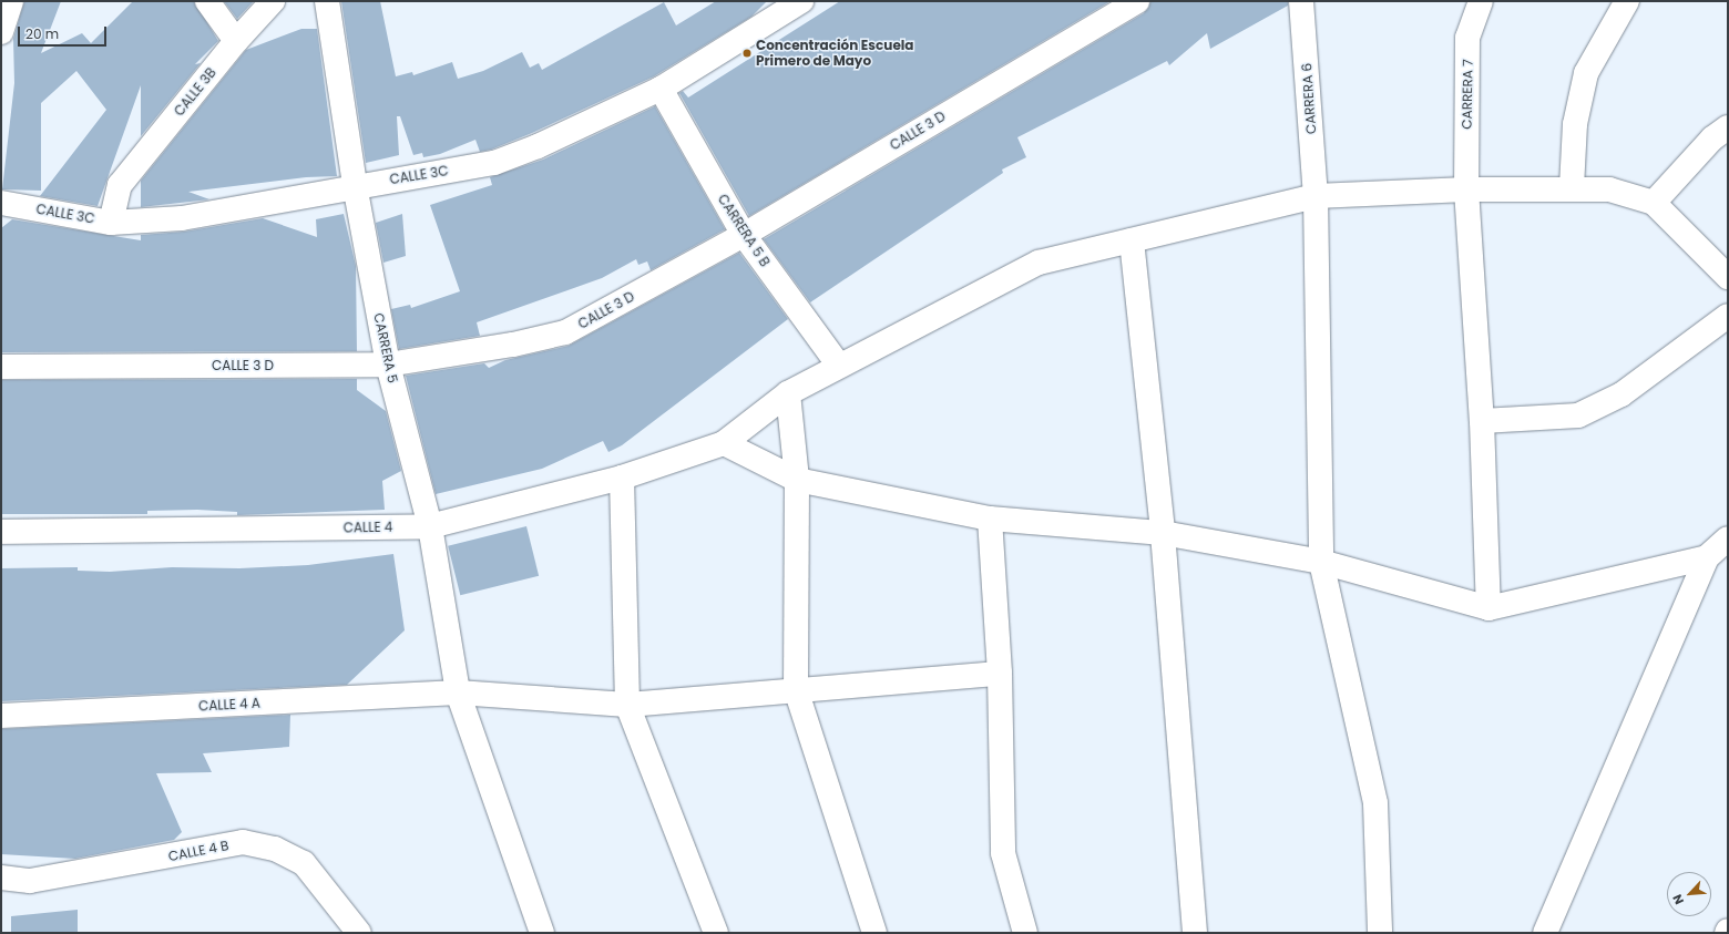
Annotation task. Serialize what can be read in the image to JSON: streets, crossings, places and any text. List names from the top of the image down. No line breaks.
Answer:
{"streets":{"street":["CALLE 3B","CARRERA 7","CARRERA 6","CALLE 3 D","CALLE 3C","CARRERA 5 B","CARRERA 5","CALLE 4","CALLE 4 A","CALLE 4 B"]},"crossings":[["CALLE 3B","CALLE 3C"],["CARRERA 7","CALLE 4"],["CARRERA 6","CALLE 4"],["CALLE 3 D","CARRERA 5 B"],["CALLE 3 D","CARRERA 5"],["CALLE 3C","CARRERA 5 B"],["CALLE 3C","CARRERA 5"],["CARRERA 5 B","CALLE 4"],["CARRERA 5","CALLE 4"],["CARRERA 5","CALLE 4 A"]],"places":["Concentración Escuela Primero de Mayo"],"scale_bar":"20 m","north":"bottom left"}
